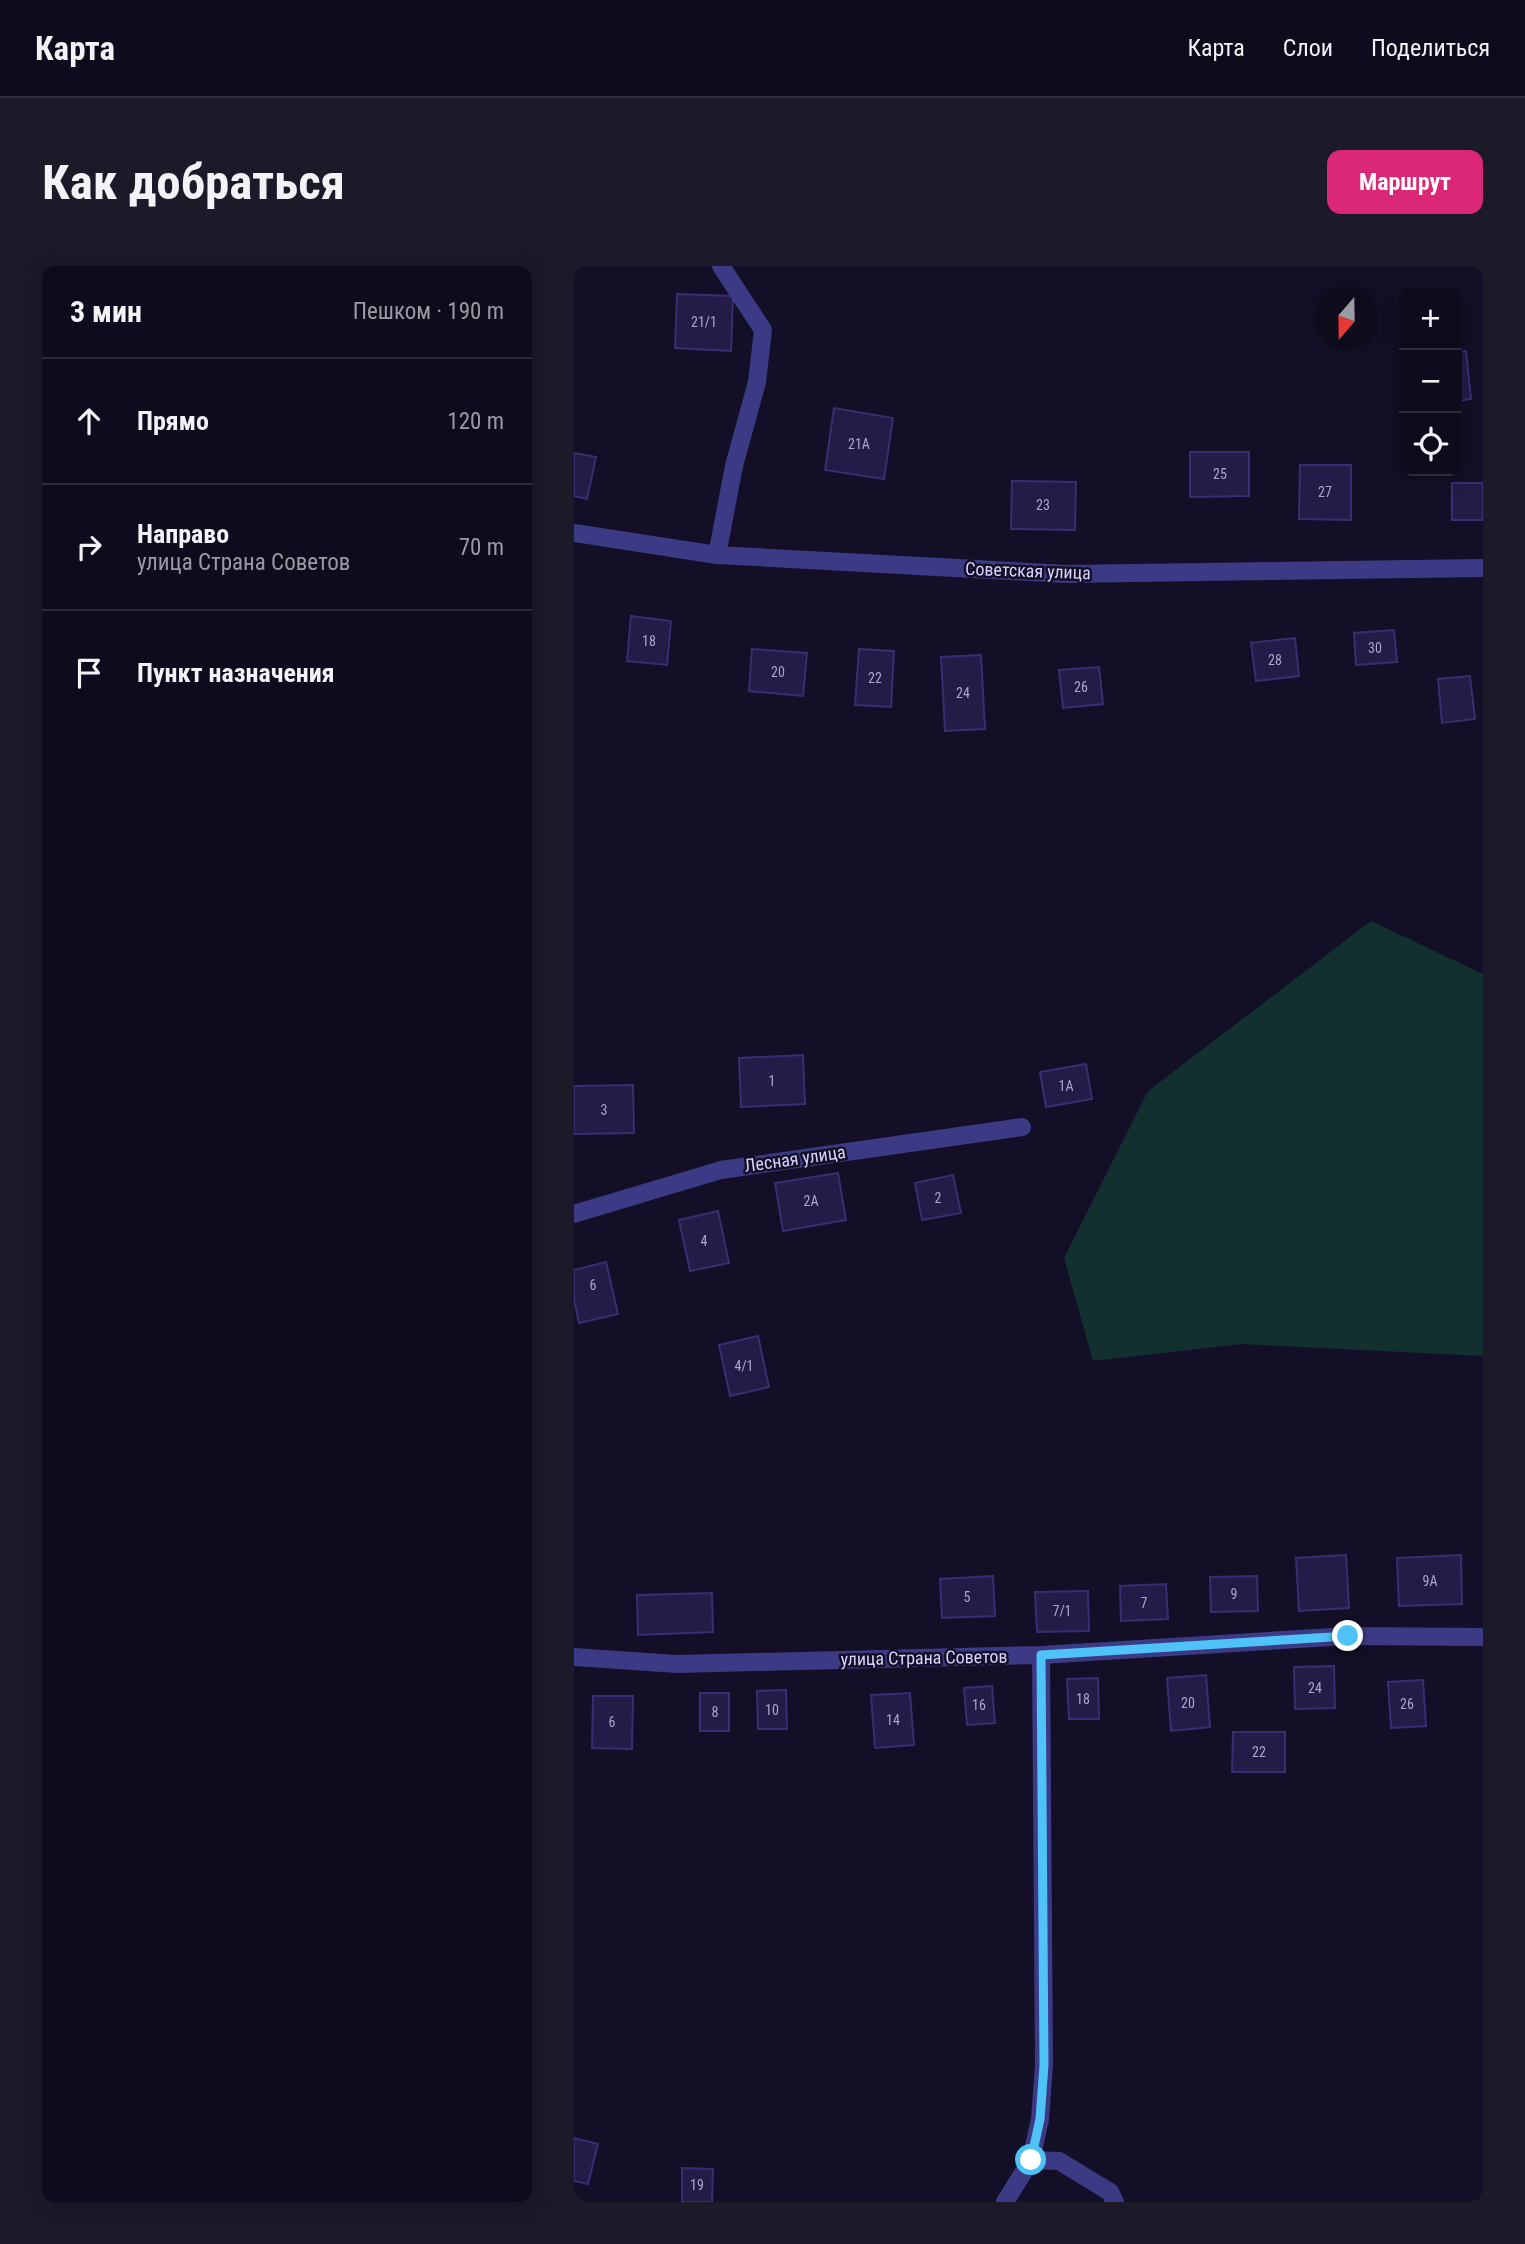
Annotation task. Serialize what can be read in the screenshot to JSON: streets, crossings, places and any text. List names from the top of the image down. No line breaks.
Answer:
{"streets":{"street":["Советская улица","Лесная улица","улица Страна Советов"]},"house_numbers":["21/1","21А","25","27","23","18","30","28","20","22","26","24","1","1А","3","2","2А","4","6","4/1","9А","9","5","7","7/1","24","18","20","26","16","10","8","14","6","22","19"],"north":"bottom","page":{"header":"Карта","nav":["Карта","Слои","Поделиться"],"buttons":"Маршрут","title":"Как добраться","heading":["3 мин","Пешком · 190 m"],"map_buttons":["+","−"],"list":[["Прямо","120 m"],["Направо","улица Страна Советов","70 m"],"Пункт назначения"]}}
